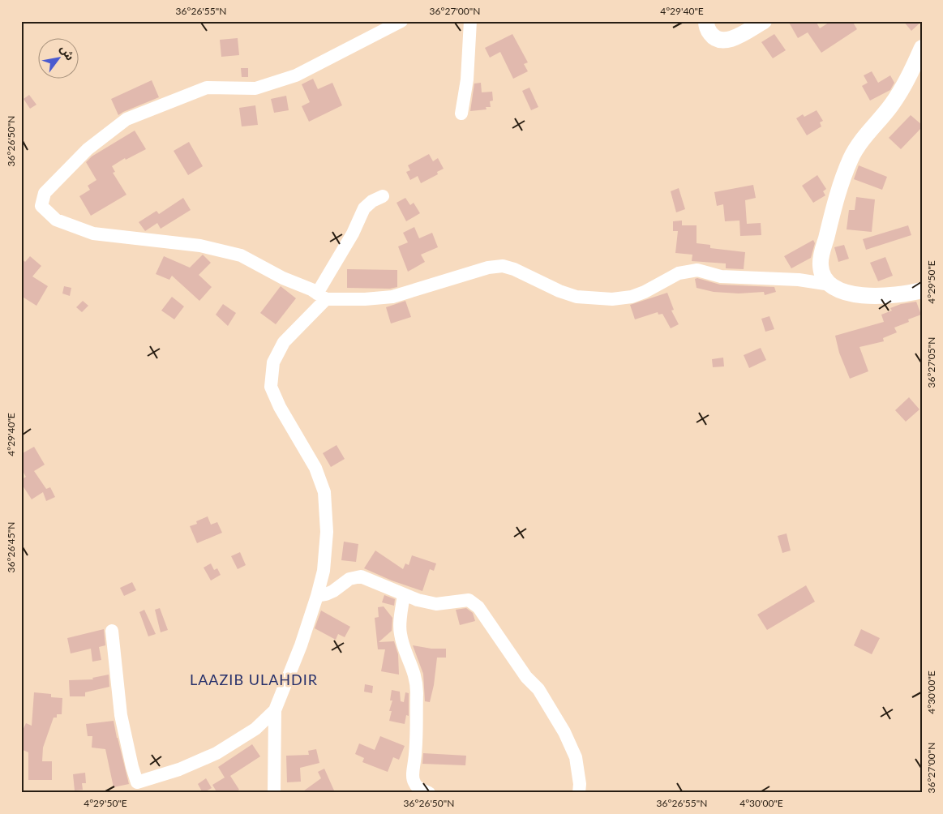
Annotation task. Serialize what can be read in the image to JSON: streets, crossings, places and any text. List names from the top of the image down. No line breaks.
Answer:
{"districts":["LAAZIB ULAHDIR"],"north":"top right","coordinates":["36°26'55\"N","36°27'00\"N","4°29'40\"E","36°26'50\"N","4°29'50\"E","36°27'05\"N","36°26'45\"N","4°30'00\"E"]}
